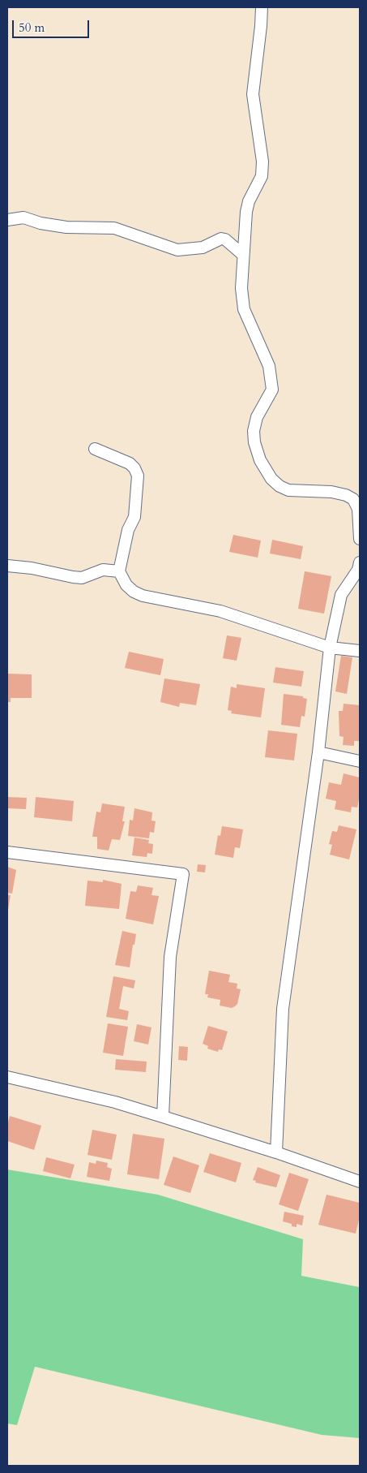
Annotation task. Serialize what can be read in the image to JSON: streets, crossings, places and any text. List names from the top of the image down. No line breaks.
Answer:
{"scale_bar":"50 m"}
